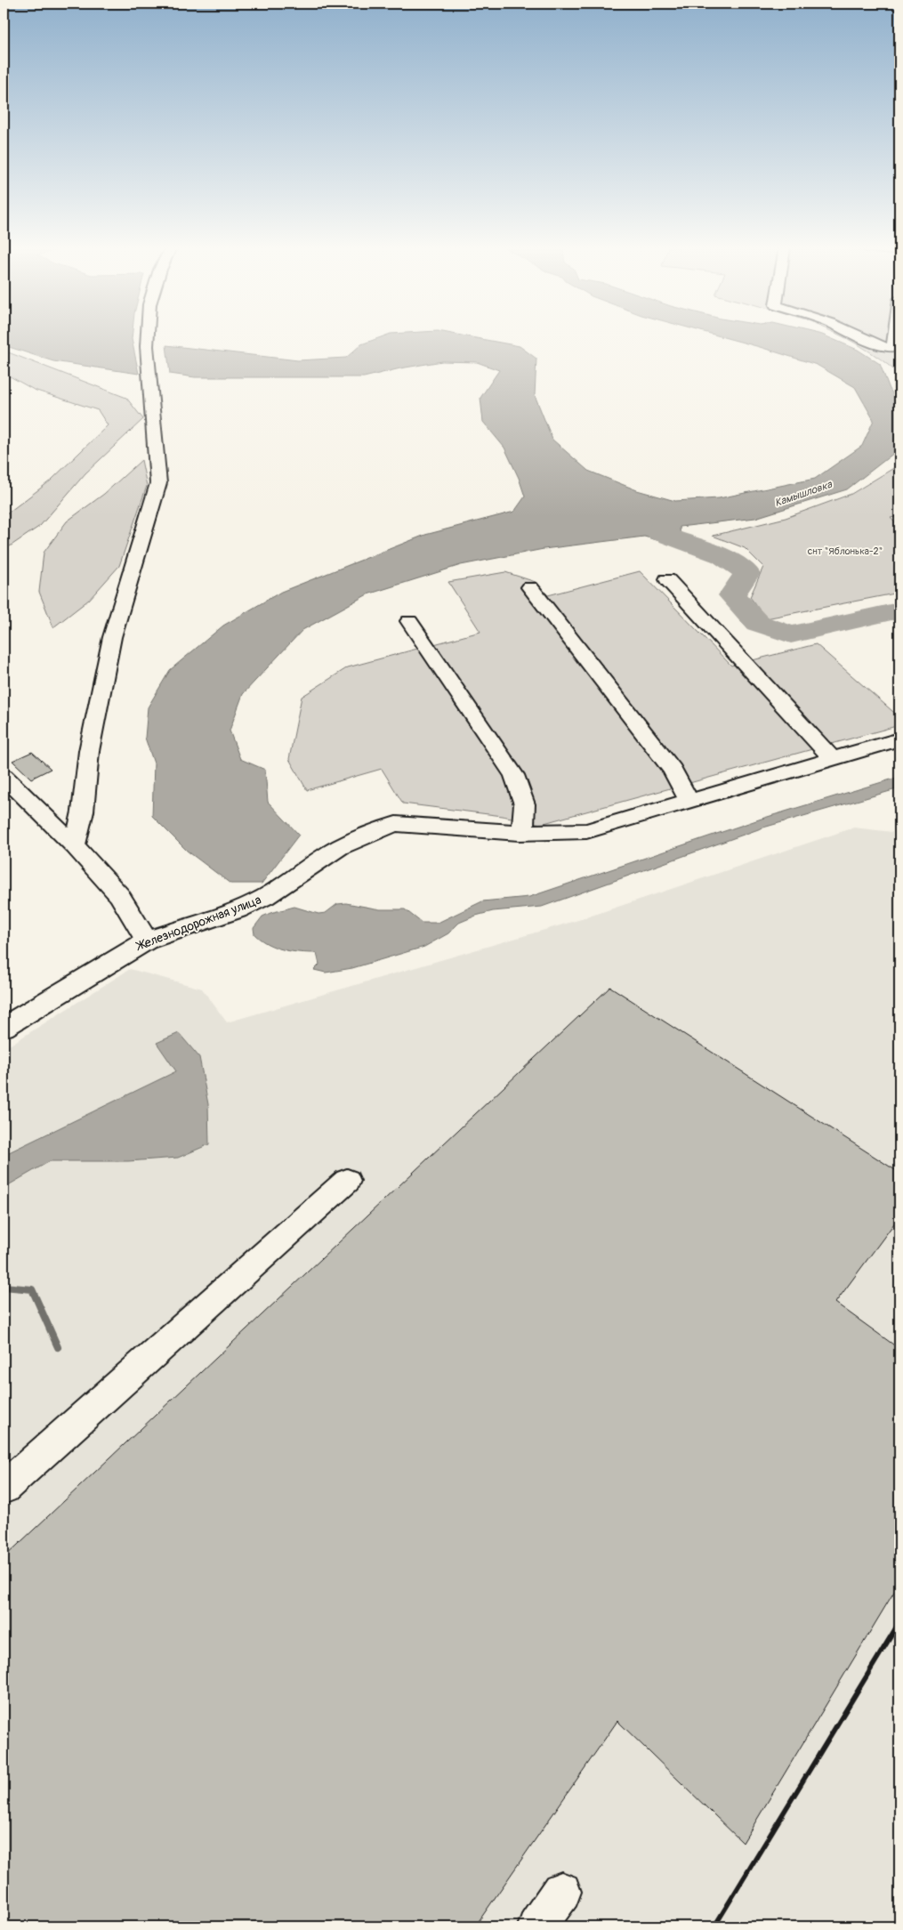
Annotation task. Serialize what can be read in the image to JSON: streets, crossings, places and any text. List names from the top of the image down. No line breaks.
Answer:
{"streets":{"street":["Железнодорожная улица"]},"water":["Камышловка"],"parks":["снт \"Яблонька-2\""]}
